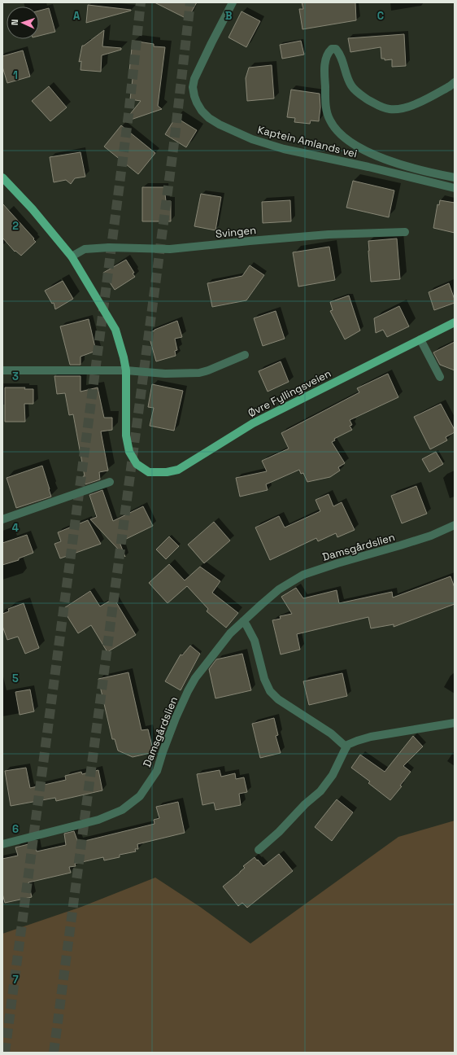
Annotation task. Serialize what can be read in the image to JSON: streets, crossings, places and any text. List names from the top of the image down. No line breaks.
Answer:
{"streets":{"main road":["Øvre Fyllingsveien"],"street":["Kaptein Amlands vei","Svingen","Damsgårdslien"]},"north":"left","grid":{"columns":["A","B","C"],"rows":["1","2","3","4","5","6","7"]}}
